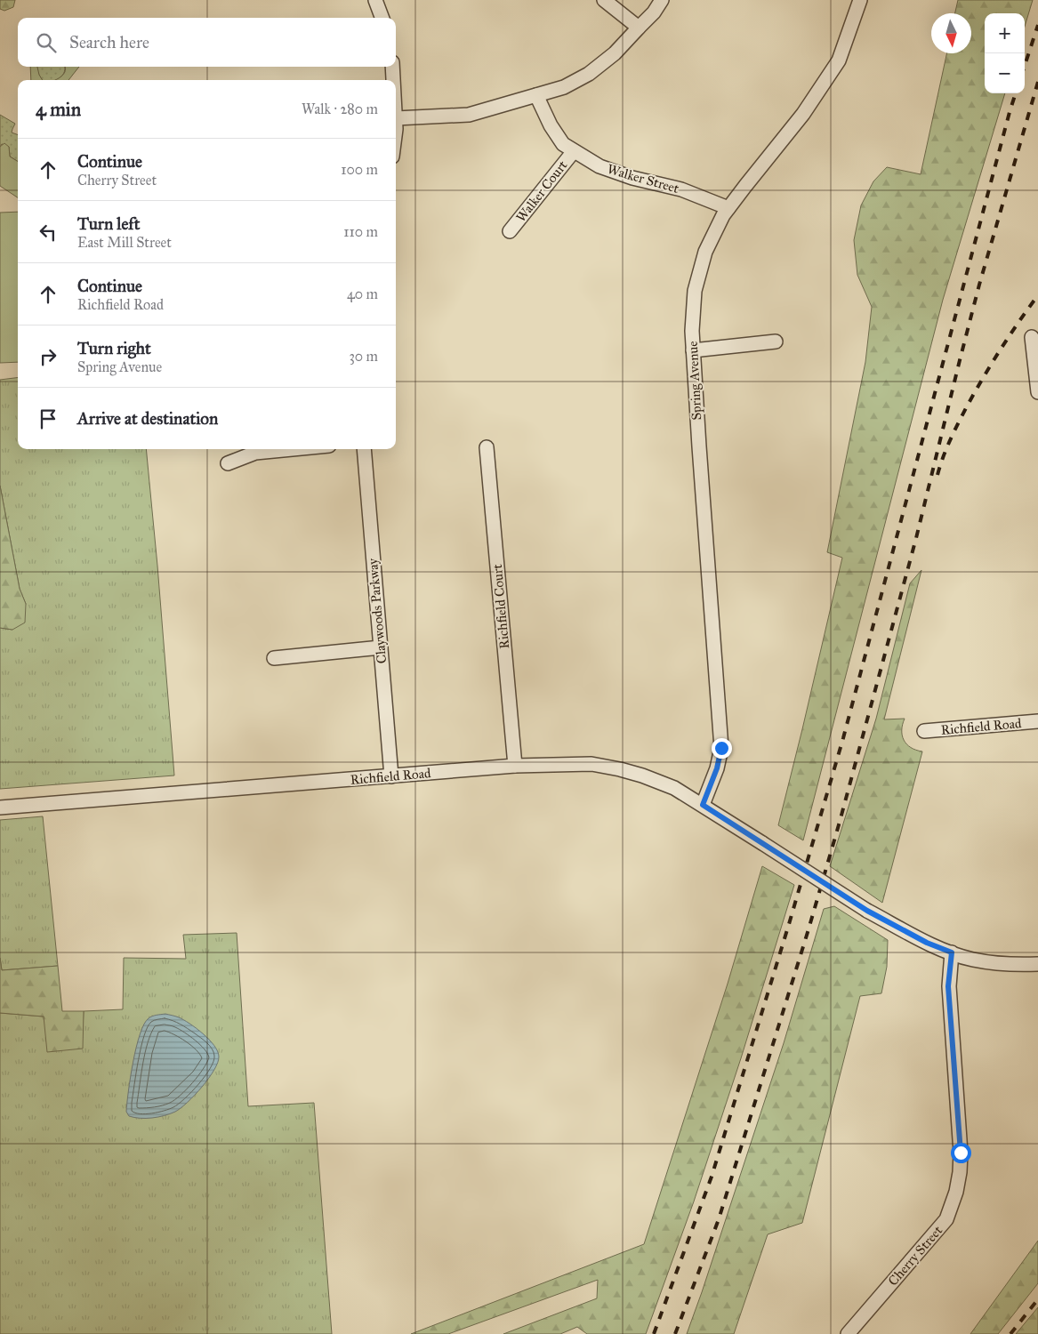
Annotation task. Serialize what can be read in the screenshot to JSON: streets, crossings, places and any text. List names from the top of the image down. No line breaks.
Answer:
{"streets":{"street":["Walker Street","Walker Court","Spring Avenue","Richfield Court","Claywoods Parkway","Richfield Road","Cherry Street"]},"crossings":[["Walker Street","Walker Court"],["Walker Street","Spring Avenue"],["Spring Avenue","Richfield Road"],["Richfield Court","Richfield Road"],["Claywoods Parkway","Richfield Road"],["Richfield Road","Cherry Street"]],"north":"bottom","page":{"map_buttons":["+","−"],"search":"Search here","heading":["4 min","Walk · 280 m"],"list":[["Continue","Cherry Street","100 m"],["Turn left","East Mill Street","110 m"],["Continue","Richfield Road","40 m"],["Turn right","Spring Avenue","30 m"],"Arrive at destination"]}}
